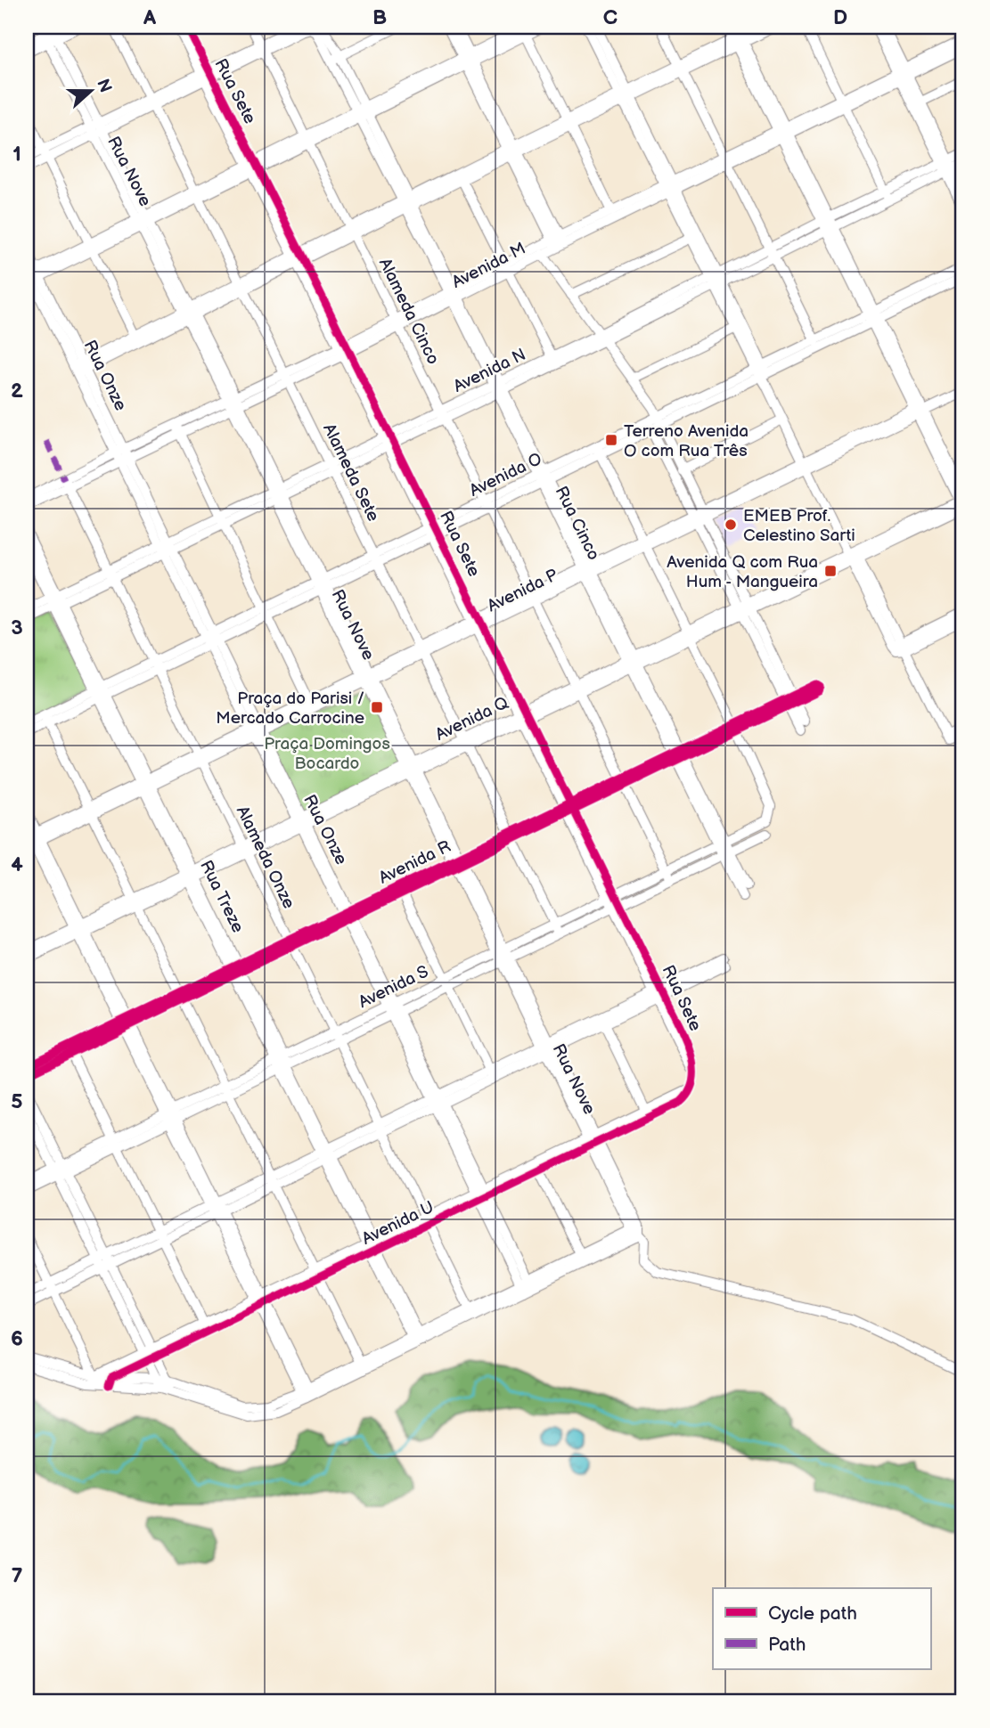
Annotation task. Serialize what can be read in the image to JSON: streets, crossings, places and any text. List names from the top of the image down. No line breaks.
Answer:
{"streets":{"street":["Rua Sete","Rua Nove","Avenida M","Alameda Cinco","Avenida N","Rua Onze","Alameda Sete","Avenida O","Rua Cinco","Avenida P","Avenida Q","Alameda Onze","Avenida R","Rua Treze","Avenida S","Avenida U"]},"crossings":[["Rua Sete","Avenida M"],["Rua Sete","Avenida N"],["Rua Sete","Avenida O"],["Rua Sete","Avenida P"],["Rua Sete","Avenida Q"],["Rua Sete","Avenida R"],["Rua Sete","Avenida S"],["Rua Sete","Avenida U"],["Rua Nove","Avenida M"],["Rua Nove","Avenida N"],["Rua Nove","Avenida O"],["Rua Nove","Avenida P"],["Rua Nove","Avenida Q"],["Rua Nove","Avenida R"],["Rua Nove","Avenida S"],["Rua Nove","Avenida U"],["Avenida M","Alameda Cinco"],["Avenida M","Rua Onze"],["Avenida M","Alameda Sete"],["Avenida M","Rua Cinco"],["Avenida M","Alameda Onze"],["Alameda Cinco","Avenida N"],["Alameda Cinco","Avenida O"],["Alameda Cinco","Avenida P"],["Alameda Cinco","Avenida Q"],["Alameda Cinco","Avenida R"],["Alameda Cinco","Avenida S"],["Avenida N","Rua Onze"],["Avenida N","Alameda Sete"],["Avenida N","Rua Cinco"],["Avenida N","Alameda Onze"],["Avenida N","Rua Treze"],["Rua Onze","Avenida O"],["Rua Onze","Avenida P"],["Rua Onze","Avenida Q"],["Rua Onze","Avenida R"],["Rua Onze","Avenida S"],["Rua Onze","Avenida U"],["Alameda Sete","Avenida O"],["Alameda Sete","Avenida P"],["Alameda Sete","Avenida Q"],["Alameda Sete","Avenida R"],["Alameda Sete","Avenida S"],["Avenida O","Rua Cinco"],["Avenida O","Alameda Onze"],["Avenida O","Rua Treze"],["Rua Cinco","Avenida P"],["Rua Cinco","Avenida Q"],["Rua Cinco","Avenida R"],["Rua Cinco","Avenida S"],["Avenida P","Alameda Onze"],["Avenida P","Rua Treze"],["Avenida Q","Alameda Onze"],["Avenida Q","Rua Treze"],["Alameda Onze","Avenida R"],["Alameda Onze","Avenida S"],["Alameda Onze","Avenida U"],["Avenida R","Rua Treze"],["Avenida R","Avenida S"],["Rua Treze","Avenida S"],["Rua Treze","Avenida U"]],"parks":["Praça Domingos Bocardo"],"places":{"transit":["Terreno Avenida O com Rua Três","Avenida Q com Rua Hum - Mangueira","Praça do Parisi / Mercado Carrocine"],"other":["EMEB Prof. Celestino Sarti"]},"legend":["Cycle path","Path"],"north":"right","grid":{"columns":["A","B","C","D"],"rows":["1","2","3","4","5","6","7"]}}
